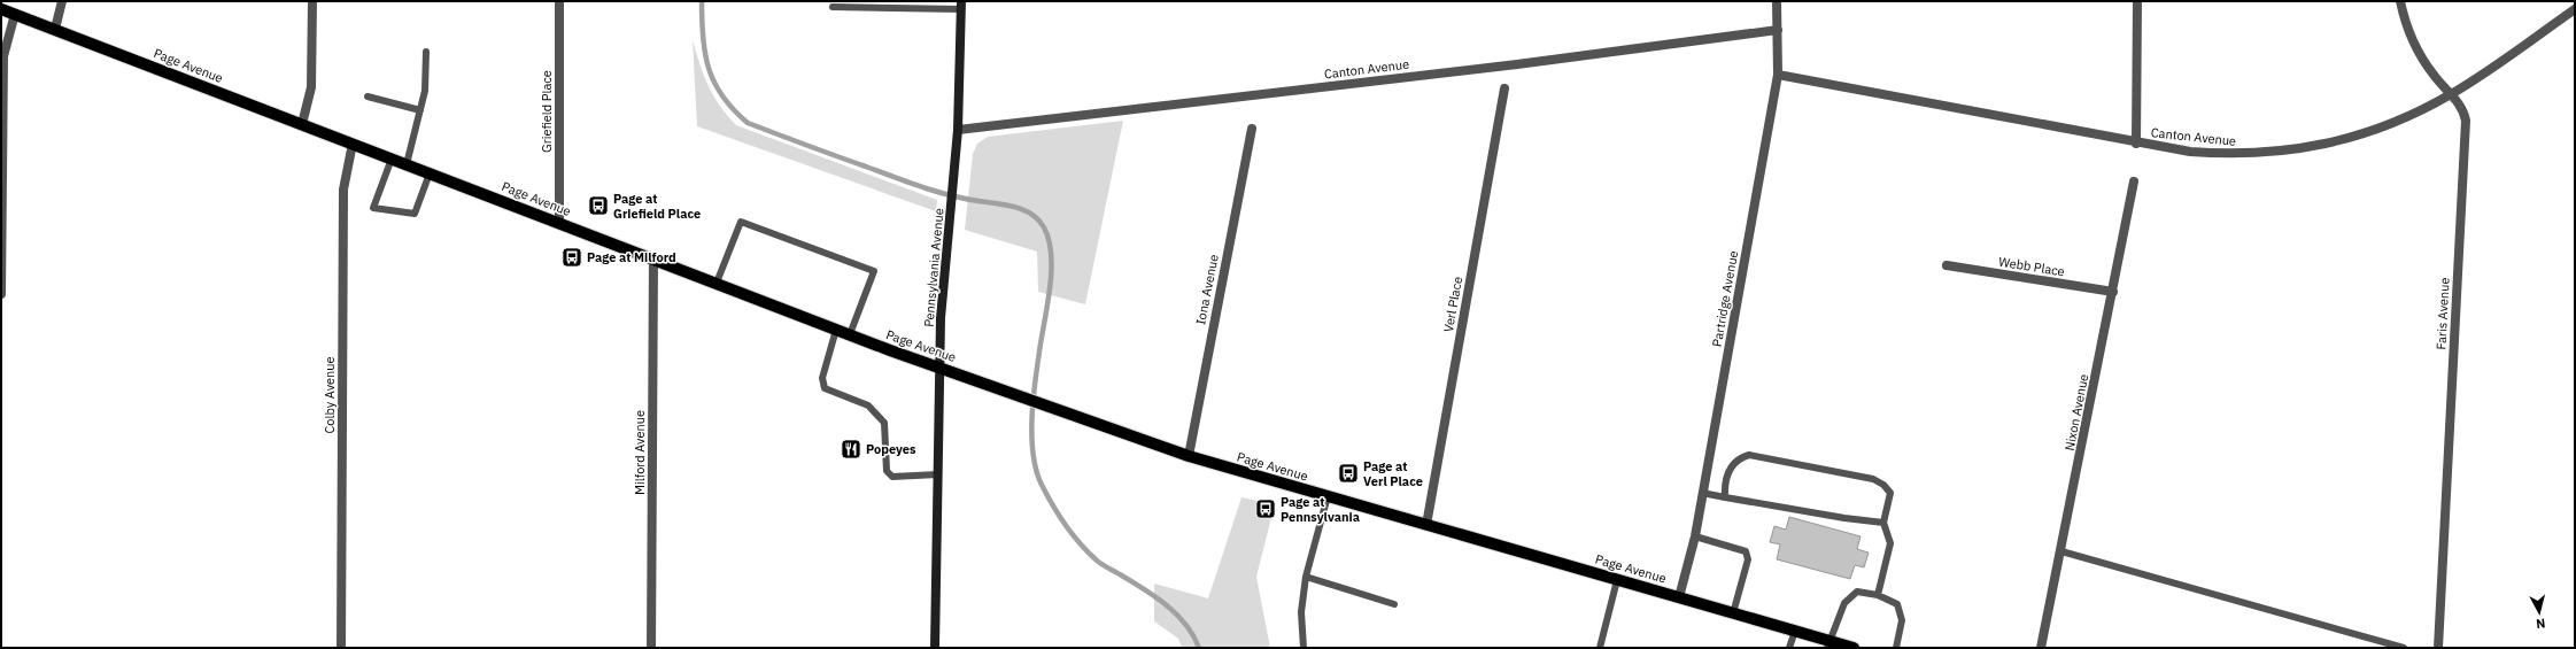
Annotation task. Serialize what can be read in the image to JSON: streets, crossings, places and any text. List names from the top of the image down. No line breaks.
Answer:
{"streets":{"main road":["Page Avenue"],"street":["Canton Avenue","Griefield Place","Webb Place","Pennsylvania Avenue","Iona Avenue","Partridge Avenue","Verl Place","Faris Avenue","Colby Avenue","Nixon Avenue","Milford Avenue"]},"crossings":[["Page Avenue","Griefield Place"],["Page Avenue","Pennsylvania Avenue"],["Page Avenue","Iona Avenue"],["Page Avenue","Partridge Avenue"],["Page Avenue","Verl Place"],["Page Avenue","Colby Avenue"],["Page Avenue","Milford Avenue"],["Canton Avenue","Pennsylvania Avenue"],["Canton Avenue","Partridge Avenue"],["Canton Avenue","Faris Avenue"],["Webb Place","Nixon Avenue"]],"places":{"bus stop":["Page at Griefield Place","Page at Milford","Page at Verl Place","Page at Pennsylvania"],"restaurant":["Popeyes"]},"north":"bottom"}
